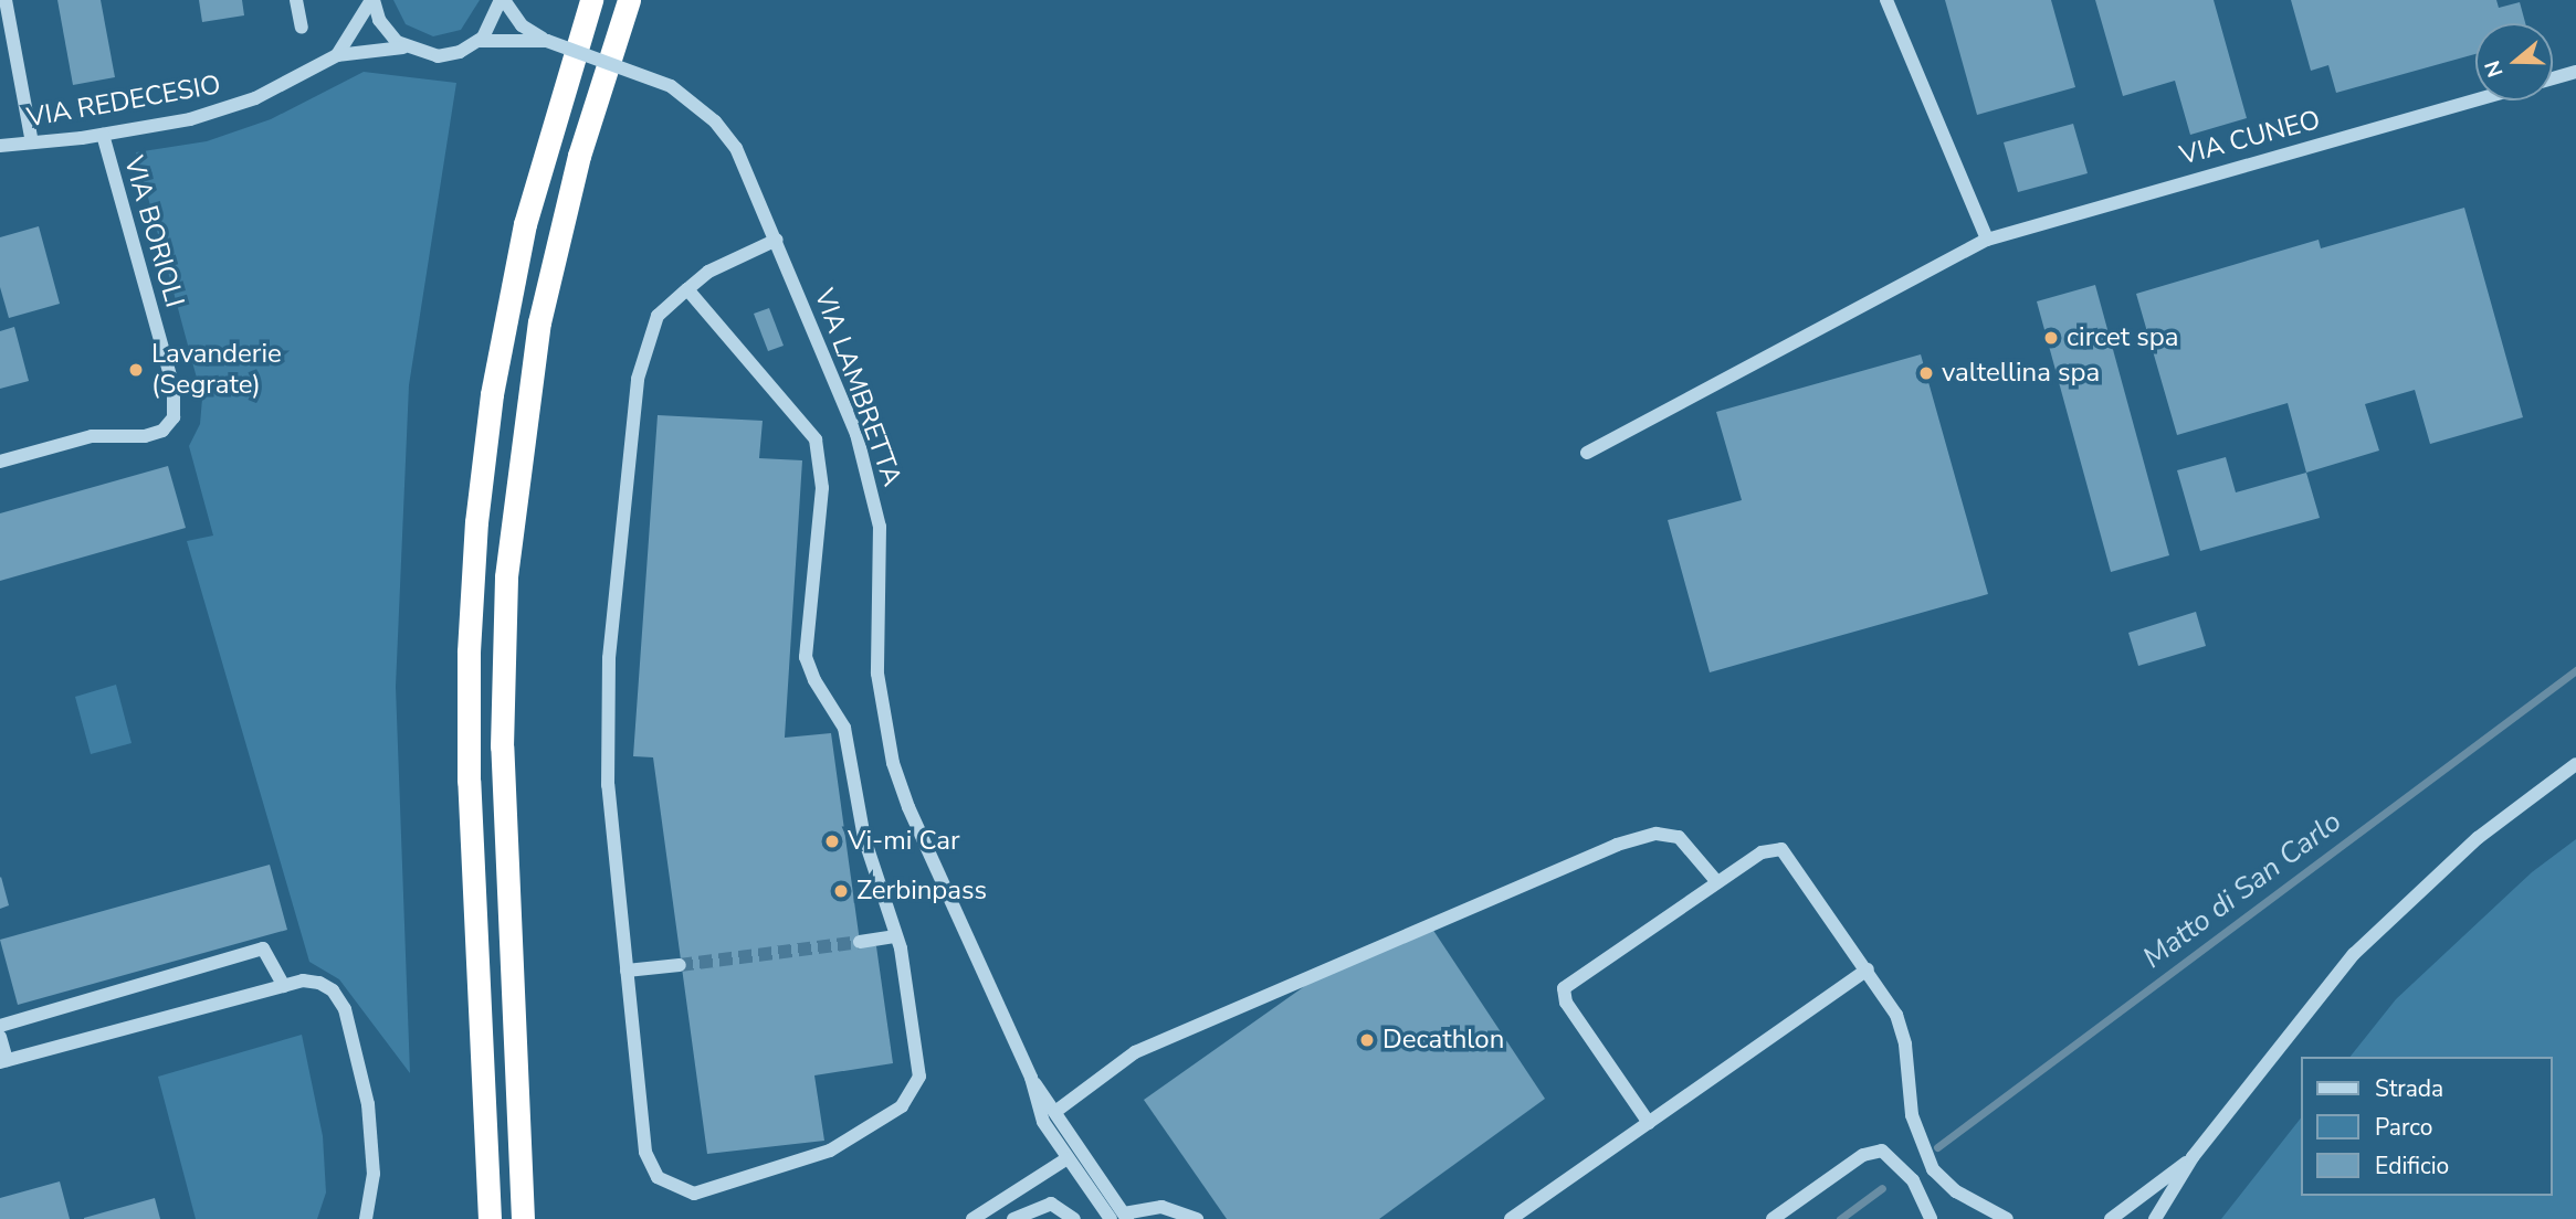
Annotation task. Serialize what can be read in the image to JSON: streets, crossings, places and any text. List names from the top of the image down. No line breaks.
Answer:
{"streets":{"street":["VIA REDECESIO","VIA CUNEO","VIA BORIOLI","VIA LAMBRETTA"]},"crossings":[["VIA REDECESIO","VIA BORIOLI"],["VIA REDECESIO","VIA LAMBRETTA"]],"water":["Matto di San Carlo"],"places":["circet spa","Lavanderie (Segrate)","valtellina spa","Vi-mi Car","Zerbinpass","Decathlon"],"legend":["Strada","Parco","Edificio"],"north":"left"}
